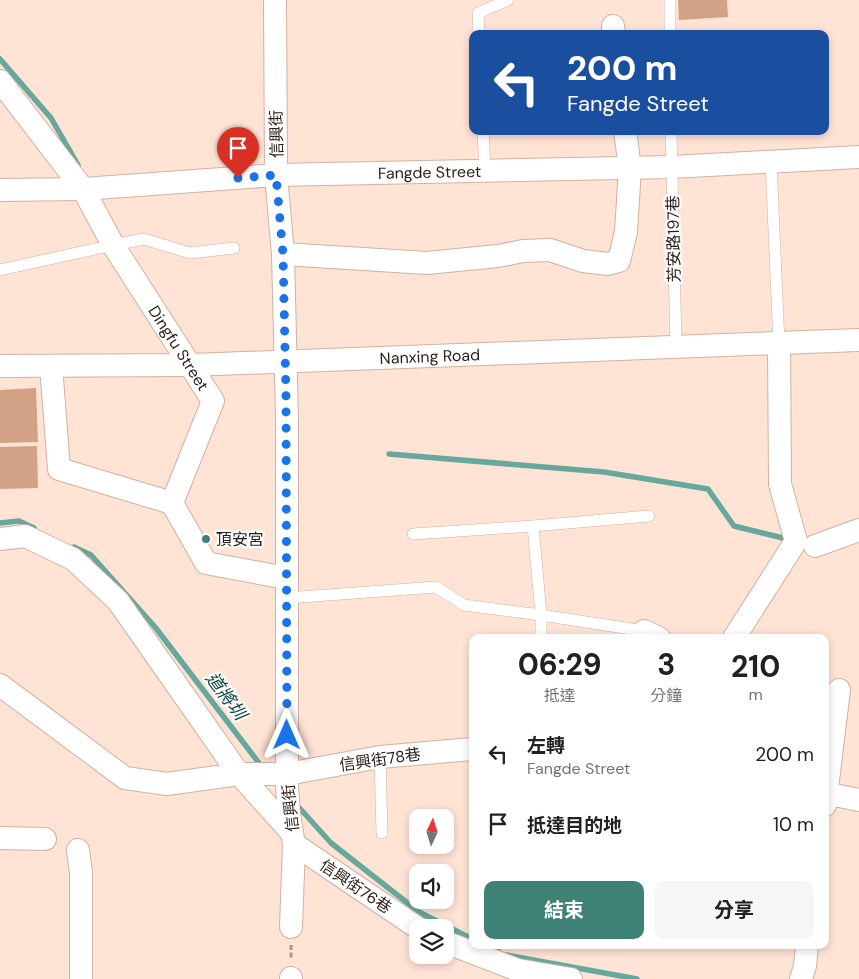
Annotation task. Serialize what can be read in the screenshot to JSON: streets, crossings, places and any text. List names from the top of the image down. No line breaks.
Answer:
{"streets":{"street":["信興街","Fangde Street","Dingfu Street","Nanxing Road","信興街78巷","信興街76巷"],"lane":["芳安路197巷"]},"crossings":[["信興街","Fangde Street"],["信興街","Nanxing Road"],["信興街","信興街78巷"],["信興街","信興街76巷"],["Fangde Street","芳安路197巷"],["Fangde Street","Dingfu Street"],["芳安路197巷","Nanxing Road"],["Dingfu Street","Nanxing Road"],["信興街78巷","信興街76巷"]],"water":["道將圳"],"places":["頂安宮"],"north":"top","page":{"turn":["200 m","Fangde Street"],"eta":["06:29","抵達","3","分鐘","210","m"],"list":[{"name":"左轉","note":"Fangde Street","value":"200 m"},{"name":"抵達目的地","value":"10 m"}],"buttons":["結束","分享"]}}
